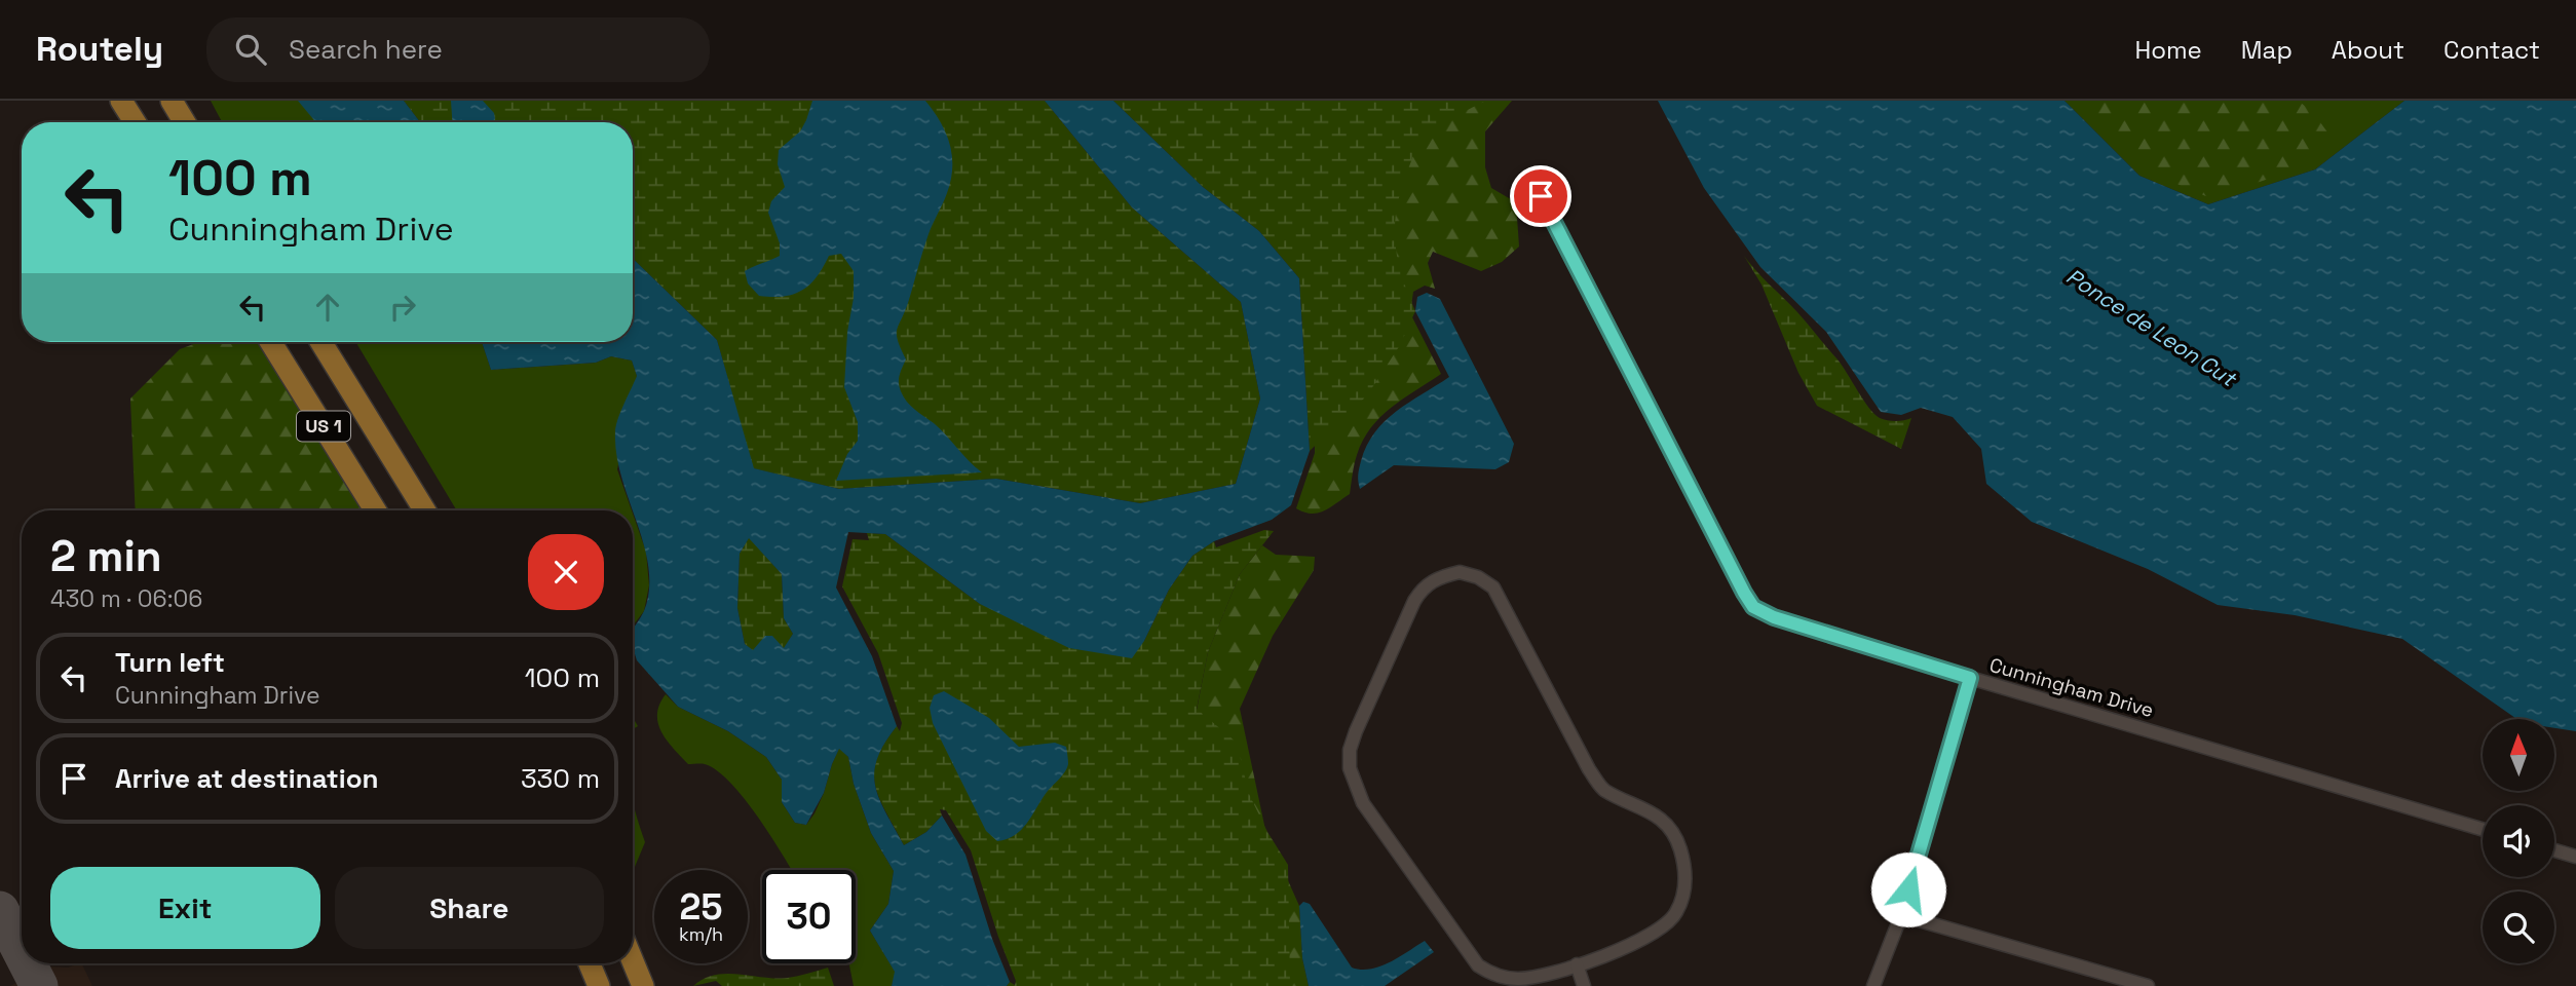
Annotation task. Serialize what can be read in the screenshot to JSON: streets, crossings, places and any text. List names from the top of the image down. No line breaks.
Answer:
{"streets":{"main road":["US 1"],"street":["Cunningham Drive"]},"water":["Ponce de Leon Cut"],"north":"top","page":{"header":"Routely","search":"Search here","nav":["Home","Map","About","Contact"],"turn":["100 m","Cunningham Drive"],"heading":["2 min","430 m · 06:06"],"list":[{"name":"Turn left","note":"Cunningham Drive","value":"100 m"},{"name":"Arrive at destination","value":"330 m"}],"buttons":["Exit","Share"],"speed":"25 km/h","limit":"30"}}
